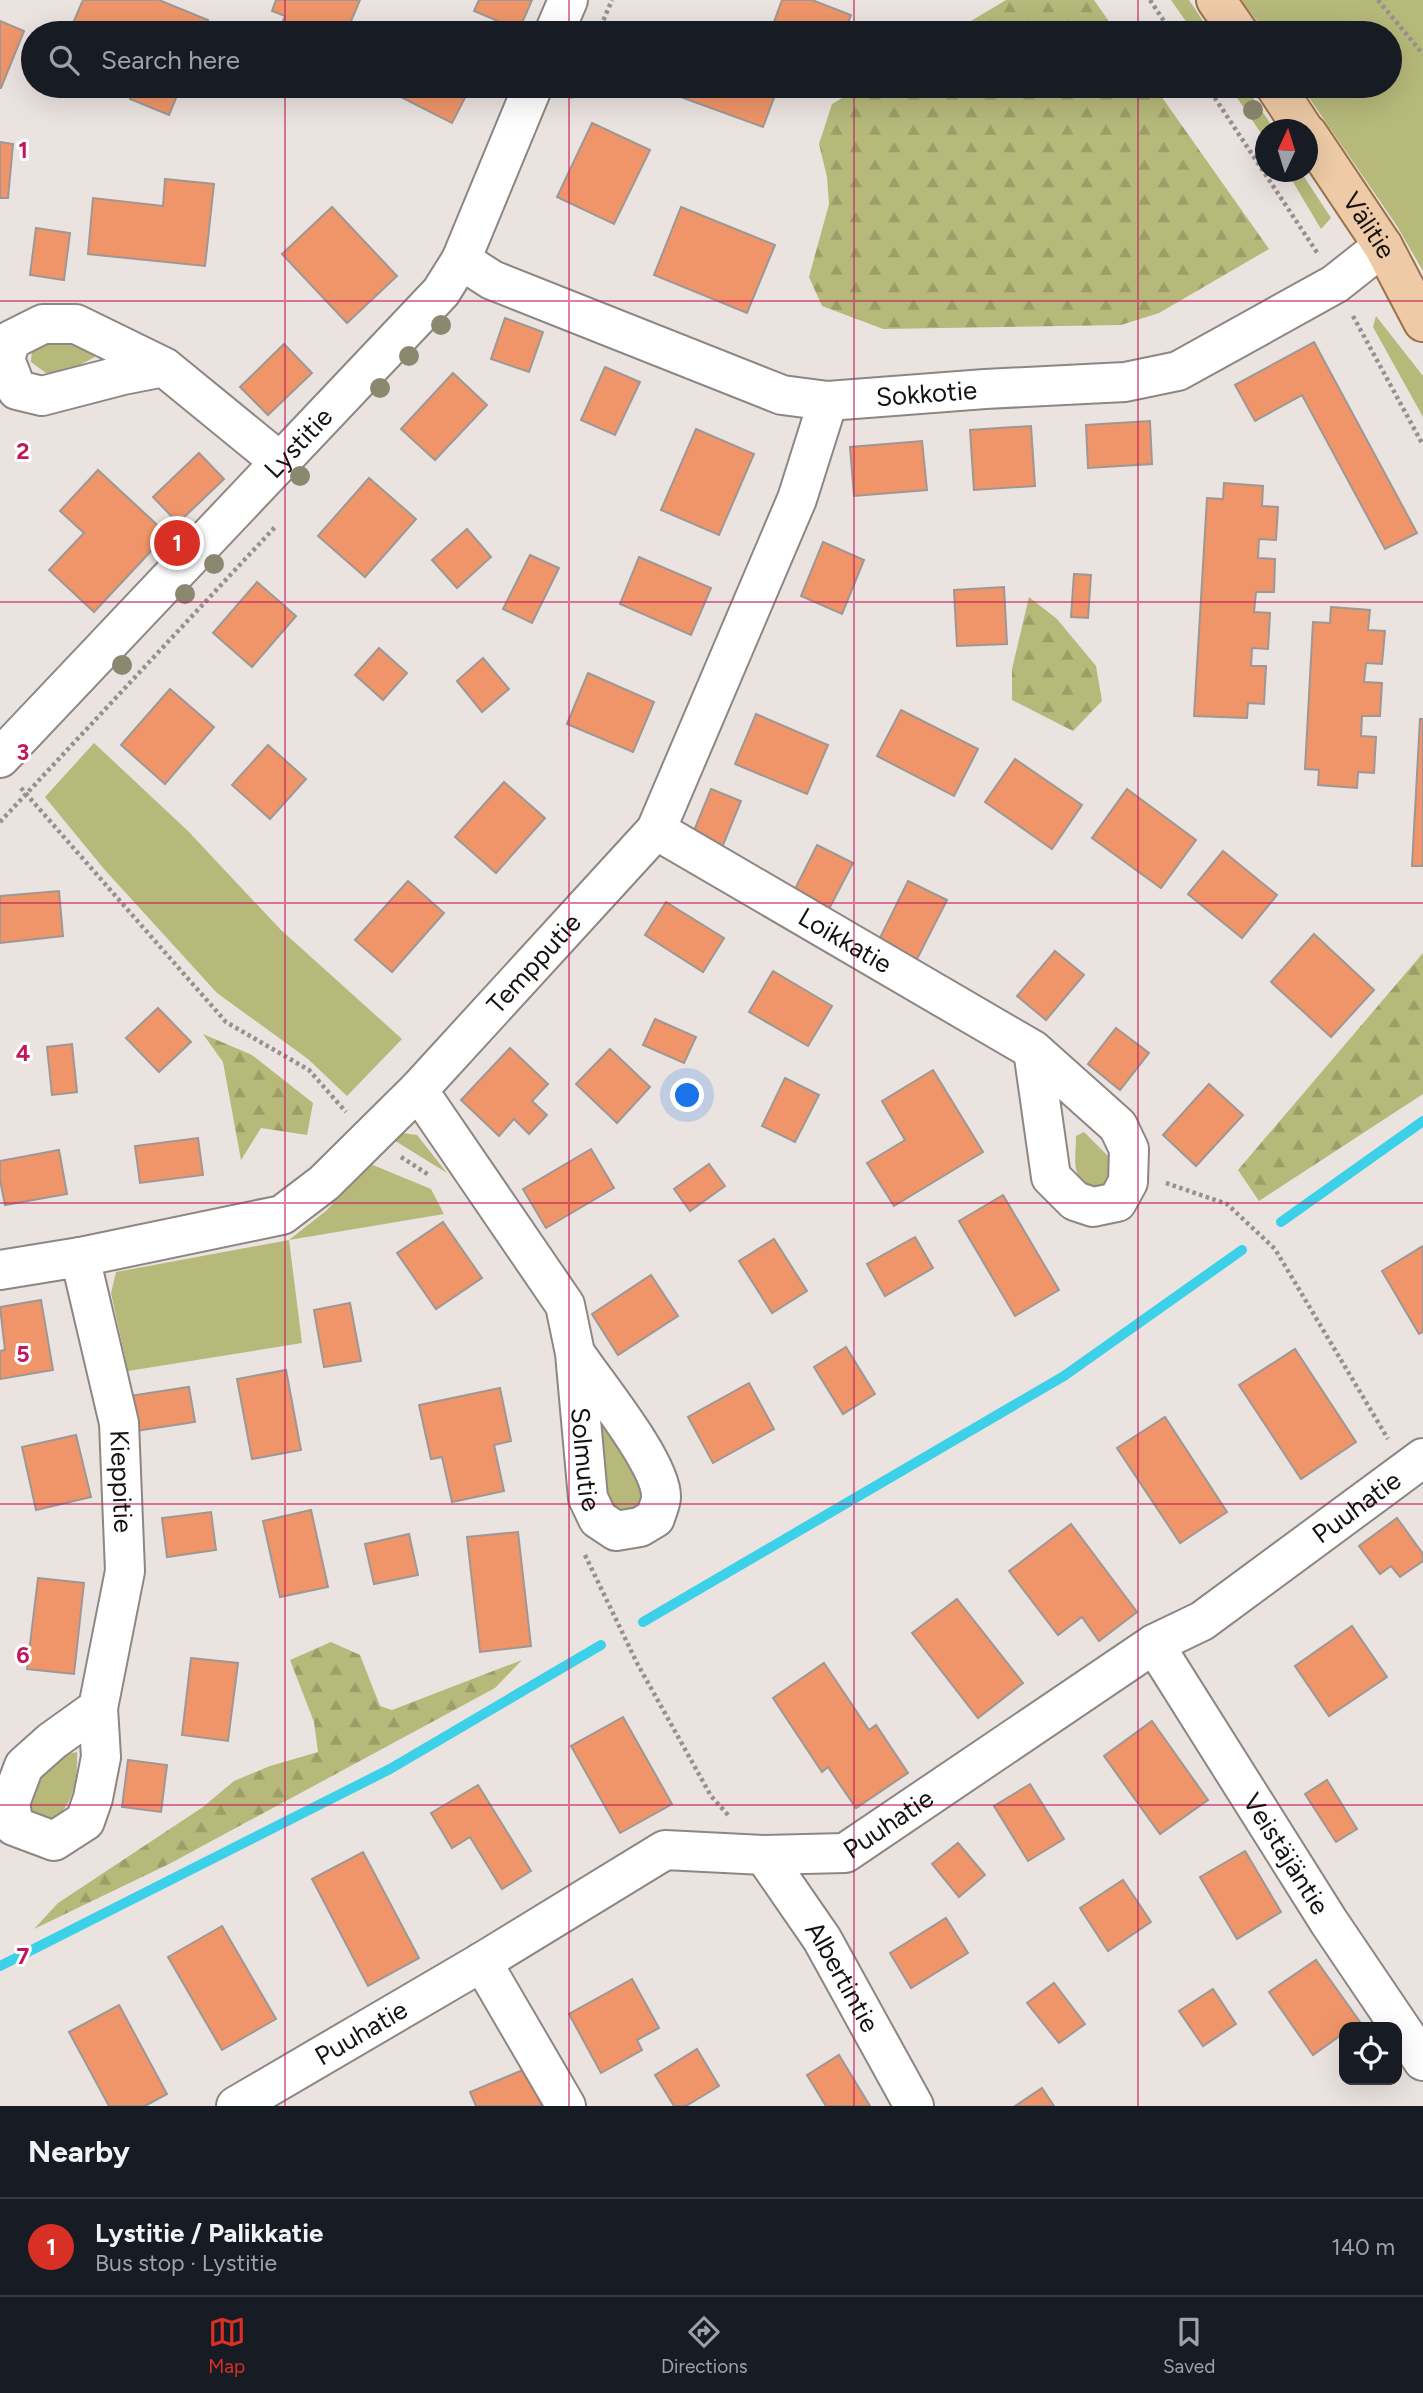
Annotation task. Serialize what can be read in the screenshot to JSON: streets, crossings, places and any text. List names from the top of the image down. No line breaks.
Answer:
{"streets":{"main road":["Välitie"],"street":["Sokkotie","Lystitie","Loikkatie","Tempputie","Kieppitie","Puuhatie","Veistäjäntie","Albertintie"]},"crossings":[["Välitie","Sokkotie"],["Sokkotie","Lystitie"],["Sokkotie","Tempputie"],["Loikkatie","Tempputie"],["Tempputie","Kieppitie"],["Puuhatie","Veistäjäntie"],["Puuhatie","Albertintie"]],"north":"top","page":{"search":"Search here","pins":"1","heading":"Nearby","list":[{"mark":"1","name":"Lystitie / Palikkatie","note":"Bus stop · Lystitie","value":"140 m"}],"nav":["Map","Directions","Saved"]},"grid":{"rows":["1","2","3","4","5","6","7"]}}
